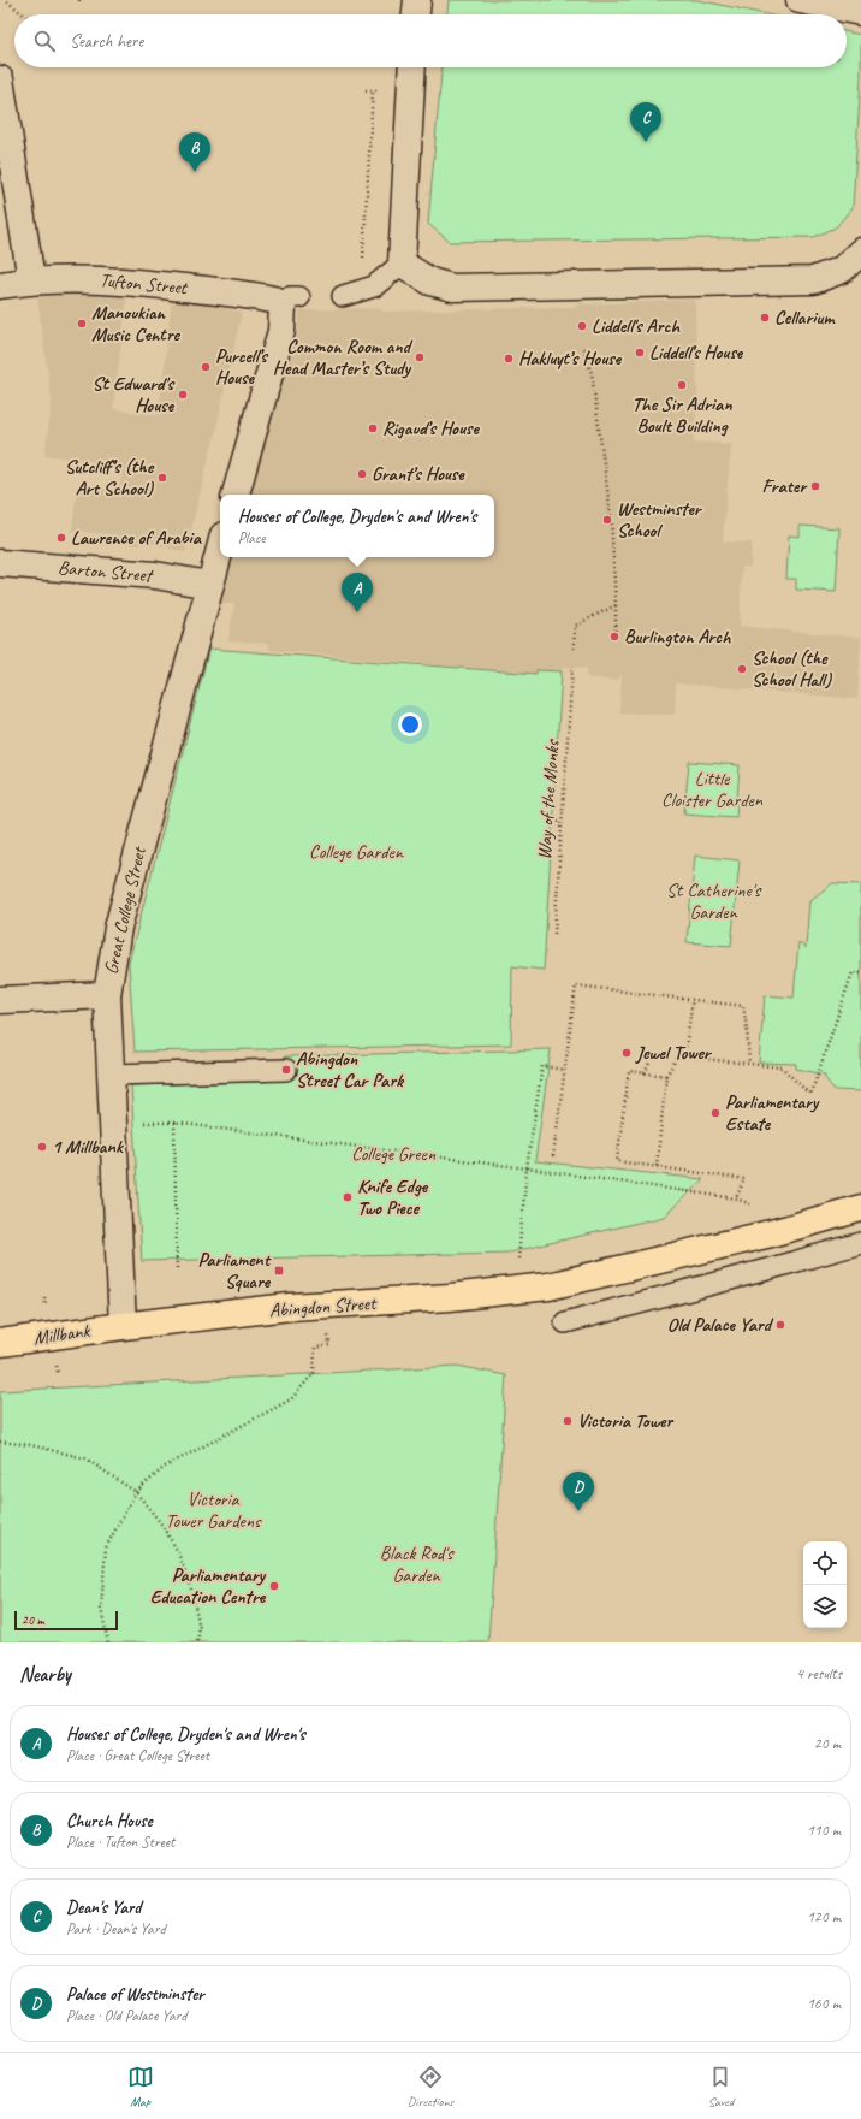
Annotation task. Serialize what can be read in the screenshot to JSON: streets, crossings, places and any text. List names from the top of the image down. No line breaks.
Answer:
{"streets":{"main road":["Abingdon Street","Millbank"],"street":["Tufton Street","Barton Street","Great College Street"],"path":["Way of the Monks"]},"crossings":[["Barton Street","Great College Street"],["Great College Street","Abingdon Street"],["Great College Street","Millbank"],["Abingdon Street","Millbank"]],"parks":["Little Cloister Garden","College Garden","St Catherine's Garden","College Green","Victoria Tower Gardens","Black Rod's Garden"],"places":{"other":["Cellarium","Manoukian Music Centre","Liddell's Arch","Liddell’s House","Common Room and Head Master’s Study","Hakluyt’s House","Purcell’s House","The Sir Adrian Boult Building","St Edward's House","Rigaud’s House","Grant’s House","Sutcliff’s (the Art School)","Frater","Westminster School","Lawrence of Arabia","Burlington Arch","School (the School Hall)","Jewel Tower","Abingdon Street Car Park","Parliamentary Estate","1 Millbank","Knife Edge Two Piece","Old Palace Yard","Victoria Tower","Parliamentary Education Centre"],"transit":["Parliament Square"]},"scale_bar":"20 m","page":{"search":"Search here","pins":["C","B","A","D"],"popup":["Houses of College, Dryden's and Wren's","Place"],"scale":"20 m","heading":["Nearby","4 results"],"list":[{"mark":"A","name":"Houses of College, Dryden's and Wren's","note":"Place · Great College Street","value":"20 m"},{"mark":"B","name":"Church House","note":"Place · Tufton Street","value":"110 m"},{"mark":"C","name":"Dean's Yard","note":"Park · Dean's Yard","value":"120 m"},{"mark":"D","name":"Palace of Westminster","note":"Place · Old Palace Yard","value":"160 m"}],"nav":["Map","Directions","Saved"]}}
